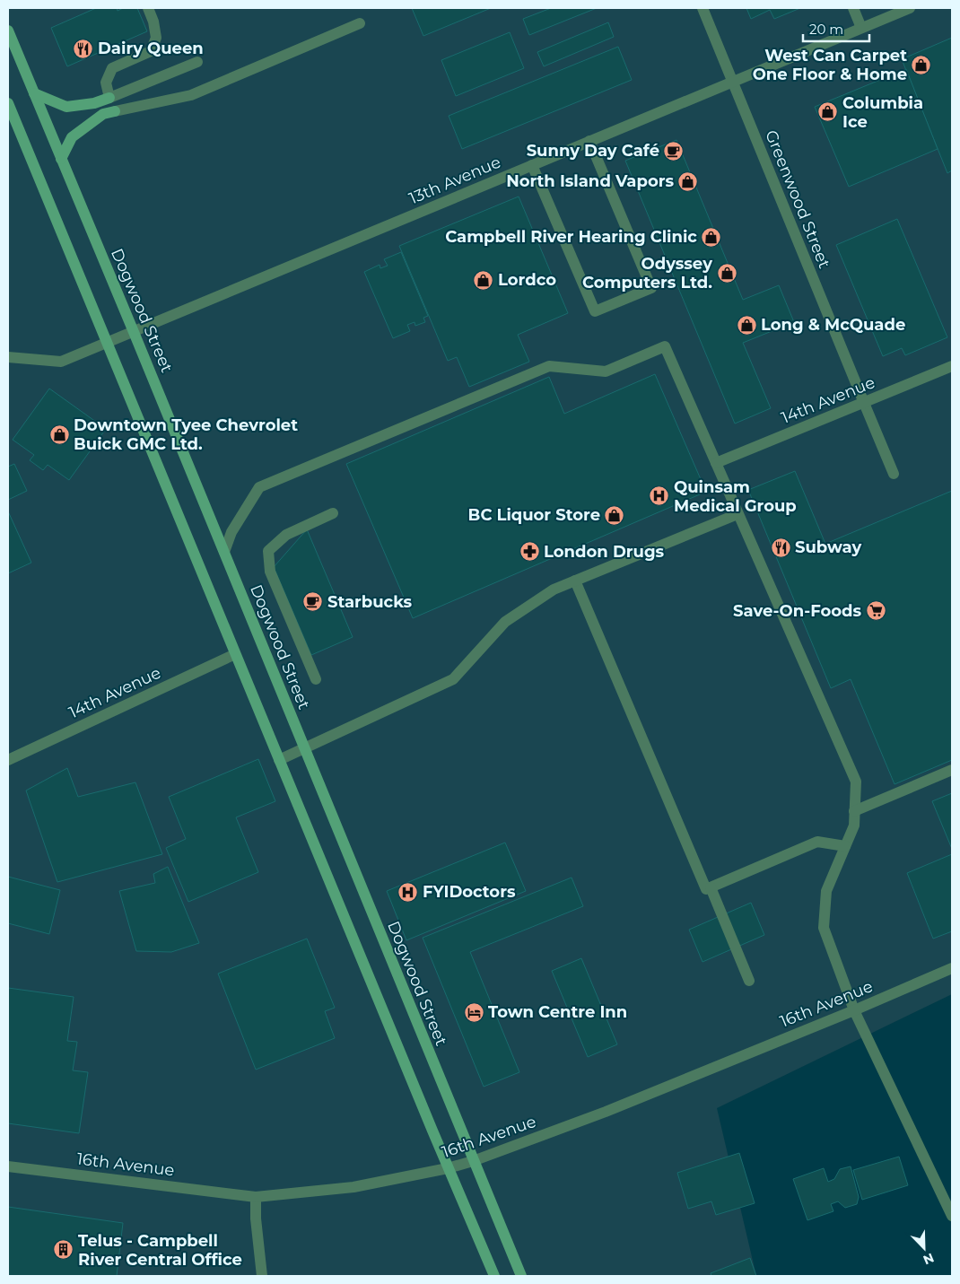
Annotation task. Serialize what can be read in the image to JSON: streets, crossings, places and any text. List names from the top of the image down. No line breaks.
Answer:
{"streets":{"main road":["Dogwood Street"],"street":["13th Avenue","Greenwood Street","14th Avenue","16th Avenue"]},"crossings":[["13th Avenue","Greenwood Street"],["13th Avenue","Dogwood Street"],["Greenwood Street","14th Avenue"],["Dogwood Street","16th Avenue"]],"places":{"restaurant":["Dairy Queen","Subway"],"shop":["West Can Carpet One Floor & Home","Columbia Ice","North Island Vapors","Campbell River Hearing Clinic","Odyssey Computers Ltd.","Lordco","Long & McQuade","Downtown Tyee Chevrolet Buick GMC Ltd.","BC Liquor Store"],"cafe":["Sunny Day Café","Starbucks"],"hospital":["Quinsam Medical Group","FYIDoctors"],"pharmacy":["London Drugs"],"supermarket":["Save-On-Foods"],"hotel":["Town Centre Inn"],"building":["Telus - Campbell River Central Office"]},"scale_bar":"20 m","north":"bottom right"}
